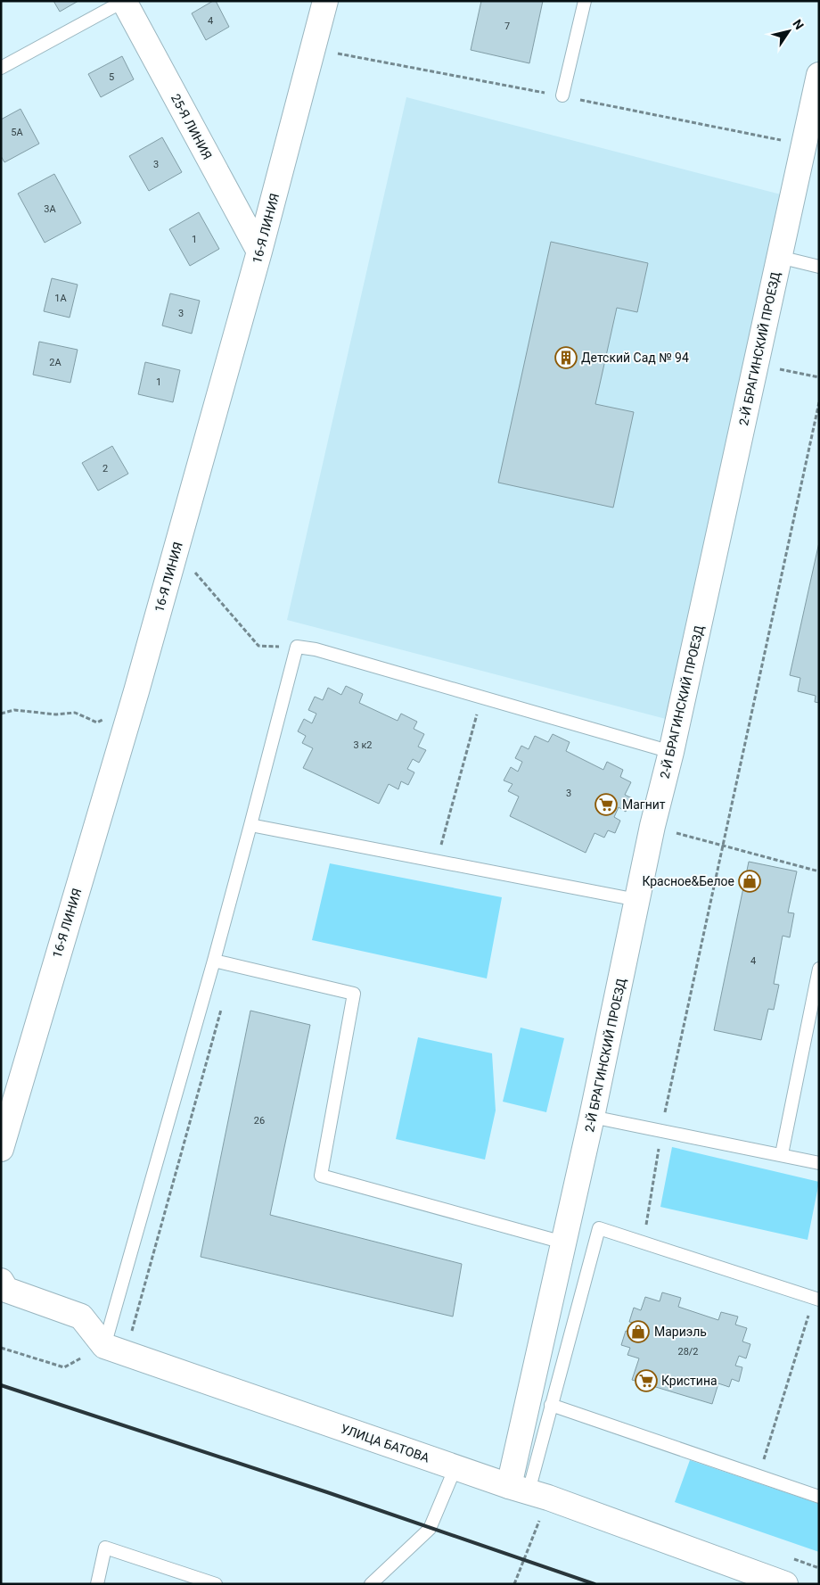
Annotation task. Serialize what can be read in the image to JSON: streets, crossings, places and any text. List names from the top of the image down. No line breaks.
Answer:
{"streets":{"street":["25-Я ЛИНИЯ","16-Я ЛИНИЯ","2-Й БРАГИНСКИЙ ПРОЕЗД","УЛИЦА БАТОВА"]},"crossings":[["25-Я ЛИНИЯ","16-Я ЛИНИЯ"],["2-Й БРАГИНСКИЙ ПРОЕЗД","УЛИЦА БАТОВА"]],"places":{"building":["Детский Сад № 94"],"supermarket":["Магнит","Кристина"],"shop":["Красное&Белое","Мариэль"]},"house_numbers":["4","7","5","5А","3","3А","1","1А","3","2А","1","2","3 к2","3","4","26","28/2"],"north":"top right"}
